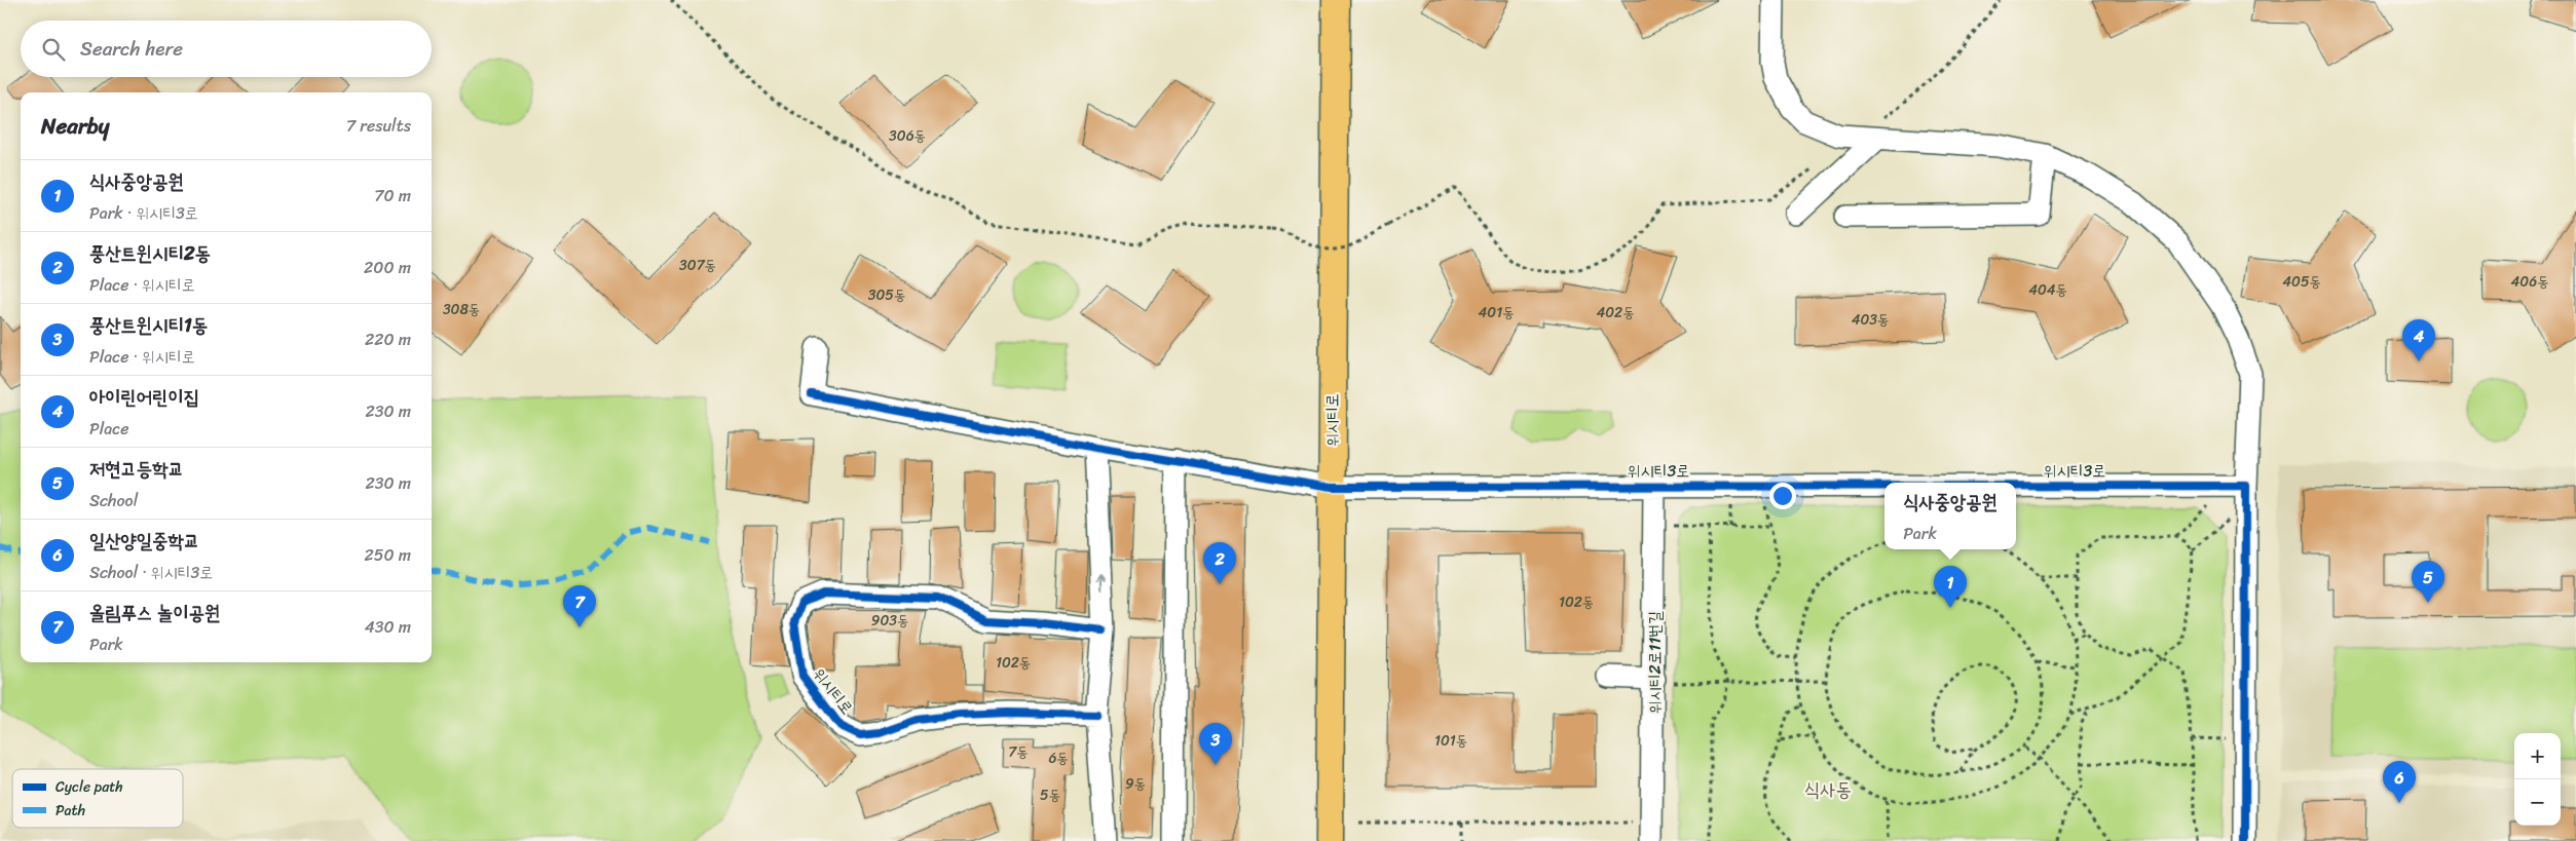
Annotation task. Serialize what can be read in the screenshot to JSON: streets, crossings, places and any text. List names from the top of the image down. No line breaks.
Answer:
{"streets":{"main road":["위시티로"],"street":["위시티3로","위시티2로11번길"]},"crossings":[["위시티로","위시티3로"],["위시티3로","위시티2로11번길"]],"districts":["식사동"],"house_numbers":["306동","307동","405동","406동","404동","305동","308동","401동","402동","403동","102동","903동","102동","101동","7동","6동","9동","5동"],"legend":["Cycle path","Path"],"page":{"search":"Search here","heading":["Nearby","7 results"],"list":[{"mark":"1","name":"식사중앙공원","note":"Park · 위시티3로","value":"70 m"},{"mark":"2","name":"풍산트윈시티2동","note":"Place · 위시티로","value":"200 m"},{"mark":"3","name":"풍산트윈시티1동","note":"Place · 위시티로","value":"220 m"},{"mark":"4","name":"아이린어린이집","note":"Place","value":"230 m"},{"mark":"5","name":"저현고등학교","note":"School","value":"230 m"},{"mark":"6","name":"일산양일중학교","note":"School · 위시티3로","value":"250 m"},{"mark":"7","name":"올림푸스 놀이공원","note":"Park","value":"430 m"}],"pins":["4","2","5","1","7","3","6"],"popup":["식사중앙공원","Park"],"map_buttons":["+","−"]}}
